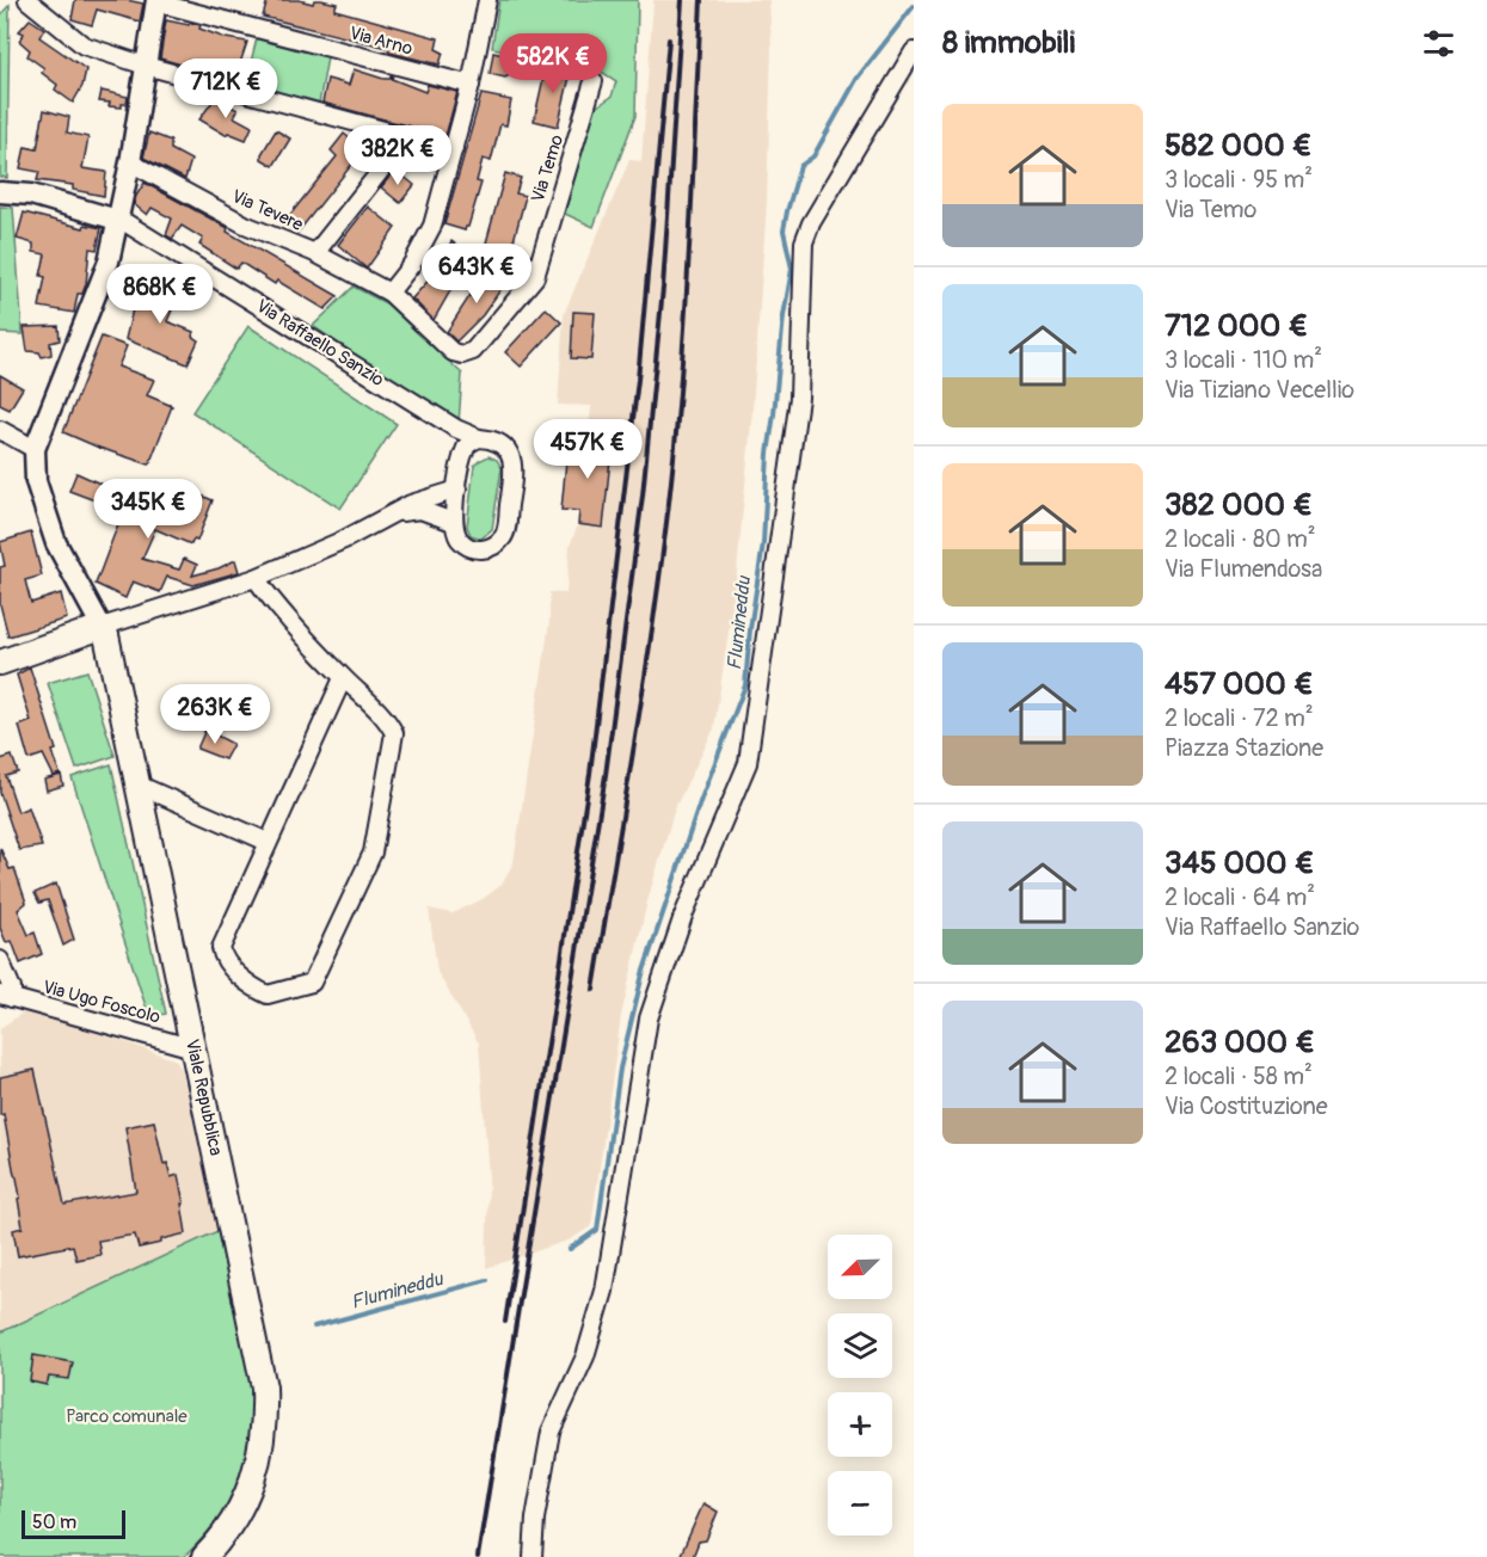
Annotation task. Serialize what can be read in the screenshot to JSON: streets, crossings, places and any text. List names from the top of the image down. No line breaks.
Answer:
{"streets":{"main road":["Viale Repubblica"],"street":["Via Arno","Via Temo","Via Tevere","Via Raffaello Sanzio","Via Ugo Foscolo"]},"crossings":[["Via Temo","Via Tevere"],["Via Ugo Foscolo","Viale Repubblica"]],"water":["Flumineddu"],"parks":["Parco comunale"],"scale_bar":"50 m","north":"bottom left","page":{"heading":"8 immobili","price":["582K €","712K €","382K €","643K €","868K €","457K €","345K €","263K €"],"list":[{"name":"582 000 €","note":"3 locali · 95 m² · Via Temo"},{"name":"712 000 €","note":"3 locali · 110 m² · Via Tiziano Vecellio"},{"name":"382 000 €","note":"2 locali · 80 m² · Via Flumendosa"},{"name":"457 000 €","note":"2 locali · 72 m² · Piazza Stazione"},{"name":"345 000 €","note":"2 locali · 64 m² · Via Raffaello Sanzio"},{"name":"263 000 €","note":"2 locali · 58 m² · Via Costituzione"}],"map_buttons":["+","−"],"scale":"50 m"}}
